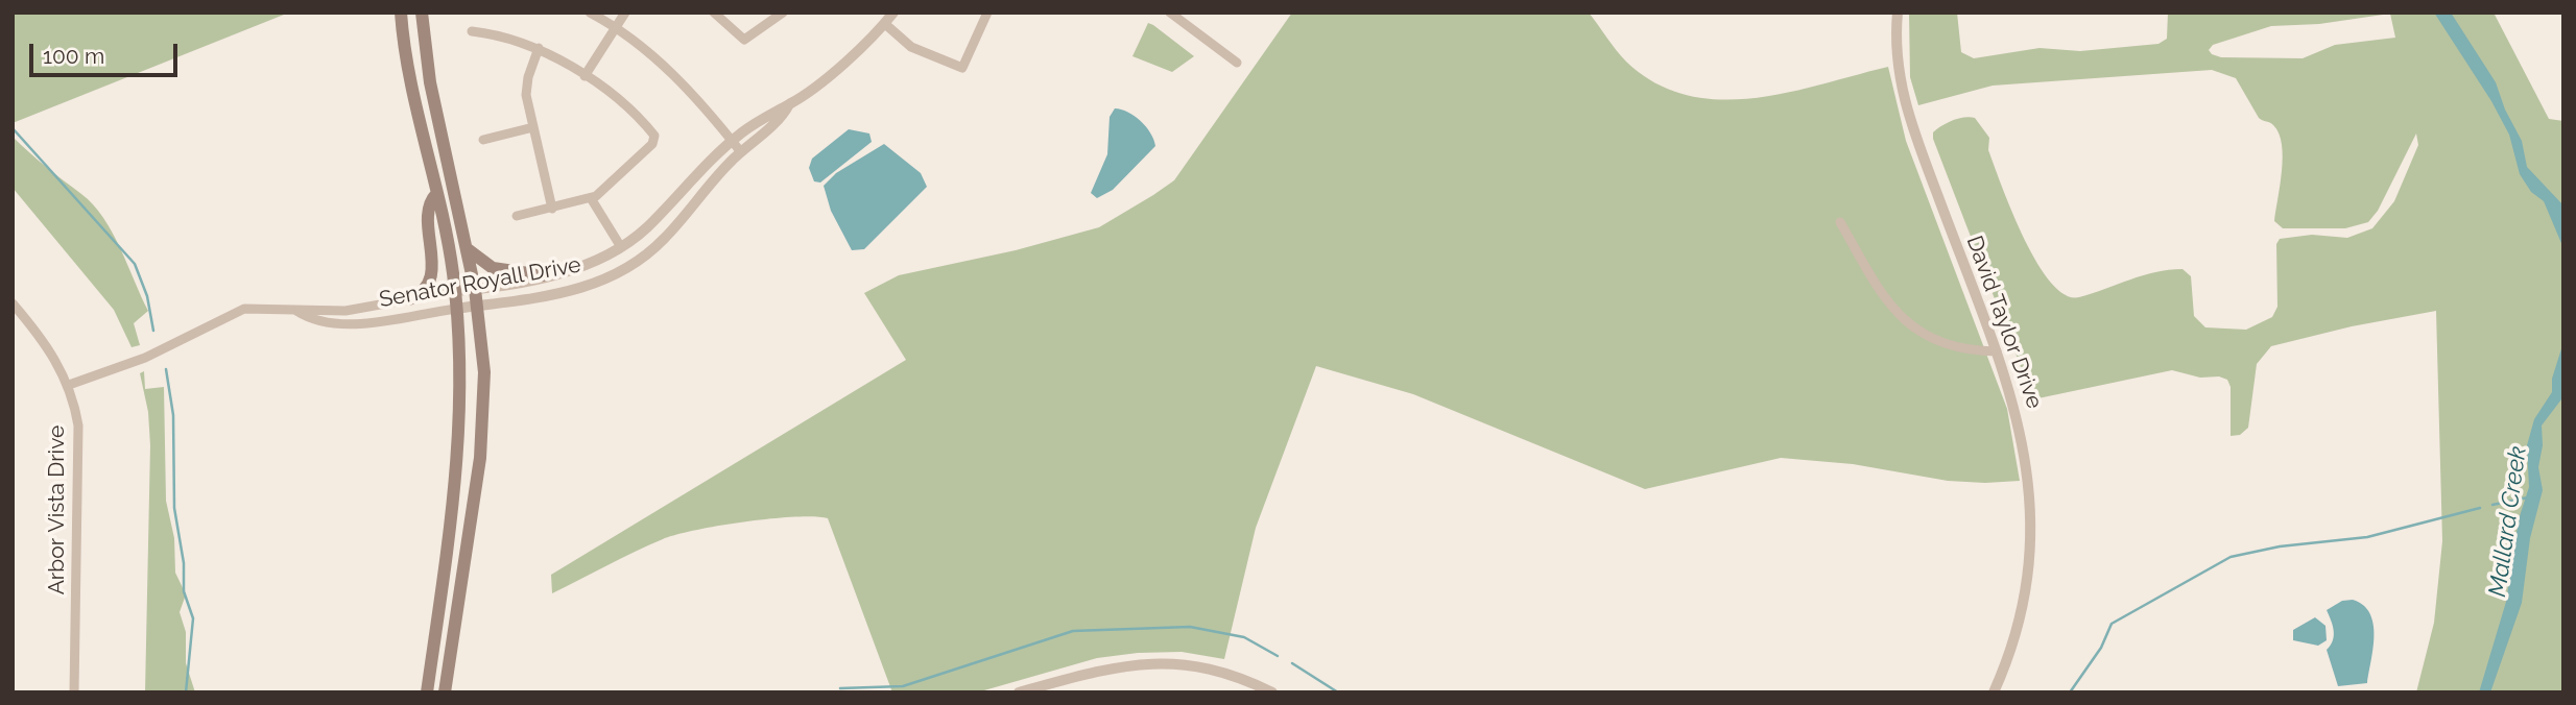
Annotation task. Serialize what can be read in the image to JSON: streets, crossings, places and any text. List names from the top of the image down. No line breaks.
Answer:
{"streets":{"street":["Senator Royall Drive","David Taylor Drive","Arbor Vista Drive"]},"crossings":[["Senator Royall Drive","Arbor Vista Drive"]],"water":["Mallard Creek"],"scale_bar":"100 m"}
